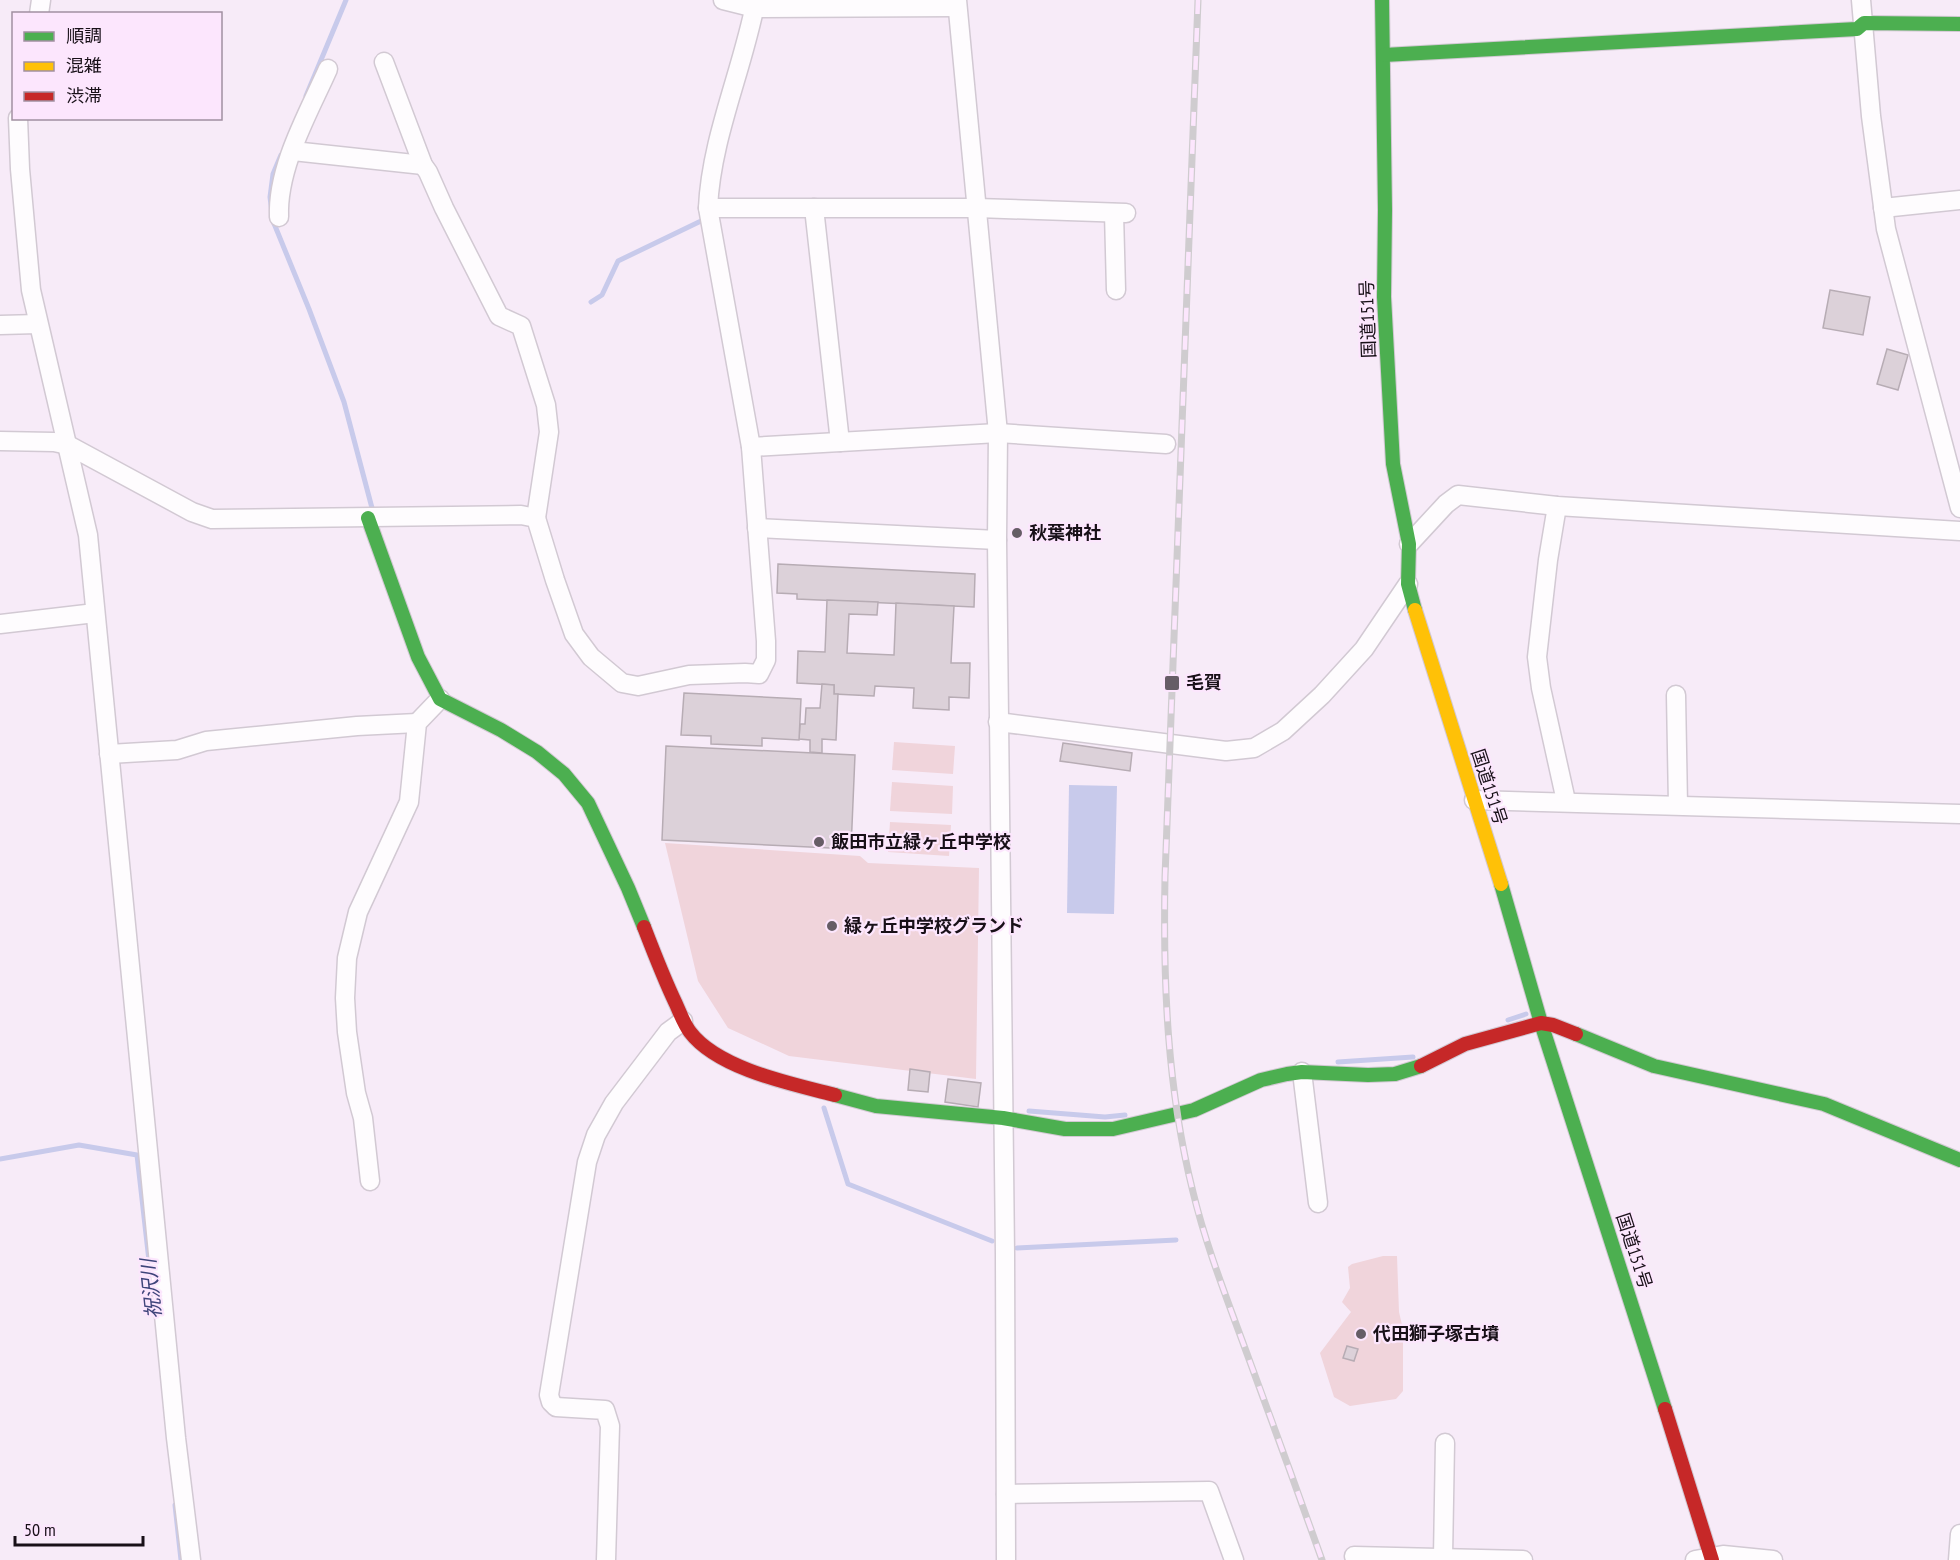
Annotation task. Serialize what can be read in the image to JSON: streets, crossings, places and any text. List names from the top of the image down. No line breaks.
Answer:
{"streets":{"main road":["国道151号"]},"water":["祝沢川"],"places":{"other":["秋葉神社","飯田市立緑ヶ丘中学校","緑ヶ丘中学校グランド","代田獅子塚古墳"],"transit":["毛賀"]},"legend":["順調","混雑","渋滞"],"scale_bar":"50 m"}
